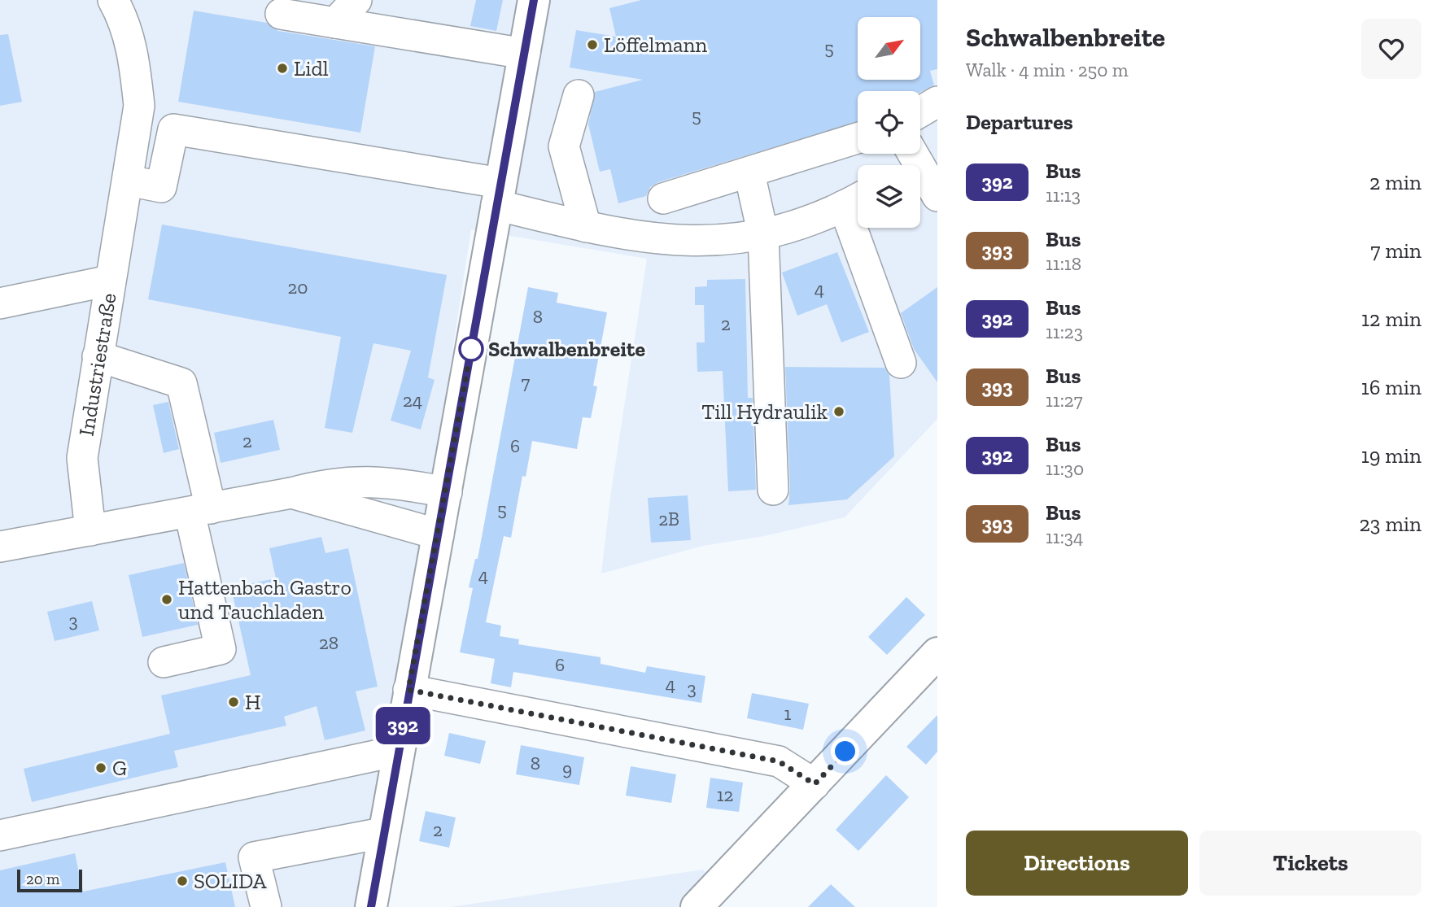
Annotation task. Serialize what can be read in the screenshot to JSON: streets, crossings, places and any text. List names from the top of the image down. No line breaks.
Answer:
{"streets":{"street":["Industriestraße"]},"places":["Löffelmann","Lidl","Schwalbenbreite","Till Hydraulik","Hattenbach Gastro und Tauchladen","H","G","SOLIDA"],"lines":["bus line 392"],"house_numbers":["5","5","20","4","8","2","7","24","2","6","5","2B","4","3","28","6","4","3","1","8","9","12","2"],"scale_bar":"20 m","north":"top right","page":{"on_map":"392","heading":[["Schwalbenbreite","Walk · 4 min · 250 m"],"Departures"],"list":[{"mark":"392","name":"Bus","note":"11:13","value":"2 min"},{"mark":"393","name":"Bus","note":"11:18","value":"7 min"},{"mark":"392","name":"Bus","note":"11:23","value":"12 min"},{"mark":"393","name":"Bus","note":"11:27","value":"16 min"},{"mark":"392","name":"Bus","note":"11:30","value":"19 min"},{"mark":"393","name":"Bus","note":"11:34","value":"23 min"}],"buttons":["Directions","Tickets"],"scale":"20 m"}}
